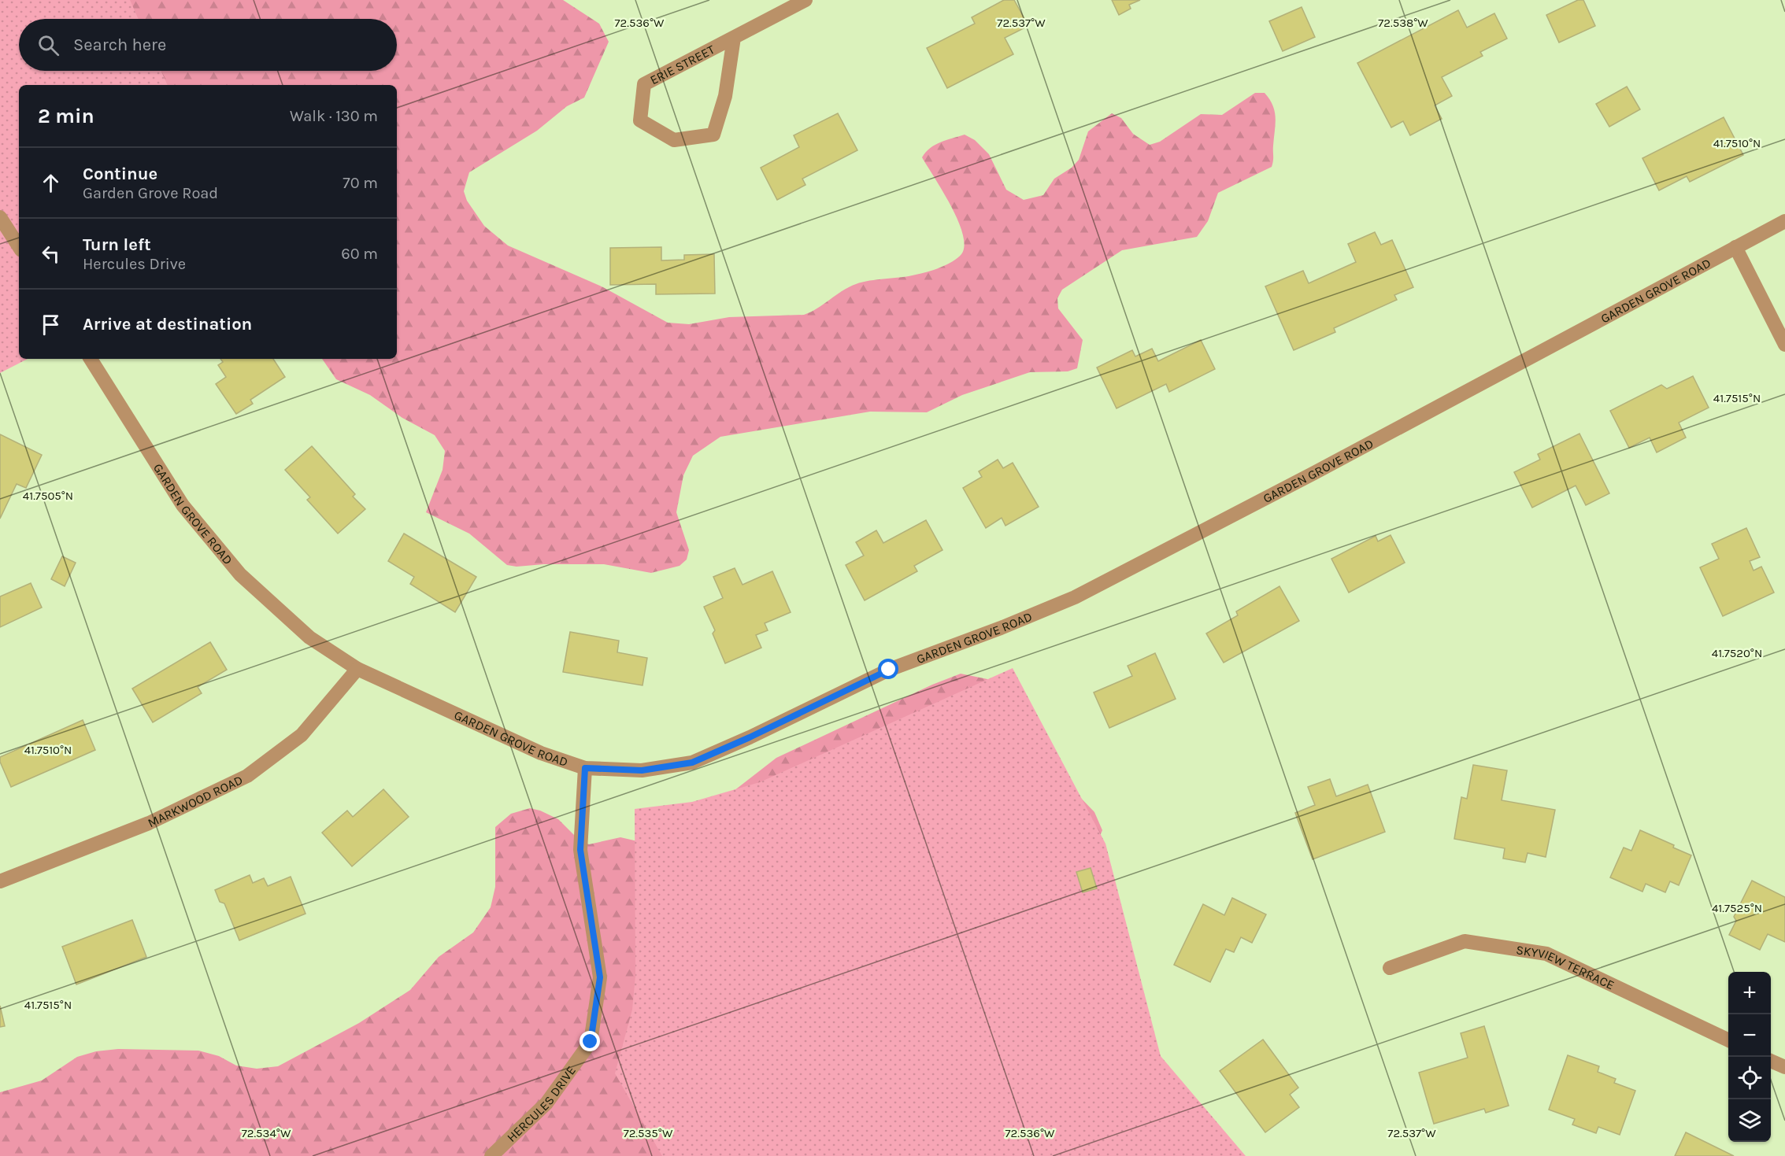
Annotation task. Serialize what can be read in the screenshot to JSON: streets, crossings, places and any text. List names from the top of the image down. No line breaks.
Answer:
{"streets":{"street":["ERIE STREET","GARDEN GROVE ROAD","MARKWOOD ROAD","SKYVIEW TERRACE","HERCULES DRIVE"]},"crossings":[["GARDEN GROVE ROAD","MARKWOOD ROAD"],["GARDEN GROVE ROAD","HERCULES DRIVE"]],"page":{"search":"Search here","heading":["2 min","Walk · 130 m"],"list":[["Continue","Garden Grove Road","70 m"],["Turn left","Hercules Drive","60 m"],"Arrive at destination"],"map_buttons":["+","−"]},"coordinates":["72.536°W","72.537°W","72.538°W","41.7510°N","41.7515°N","41.7505°N","41.7520°N","41.7525°N","72.534°W","72.535°W"]}
